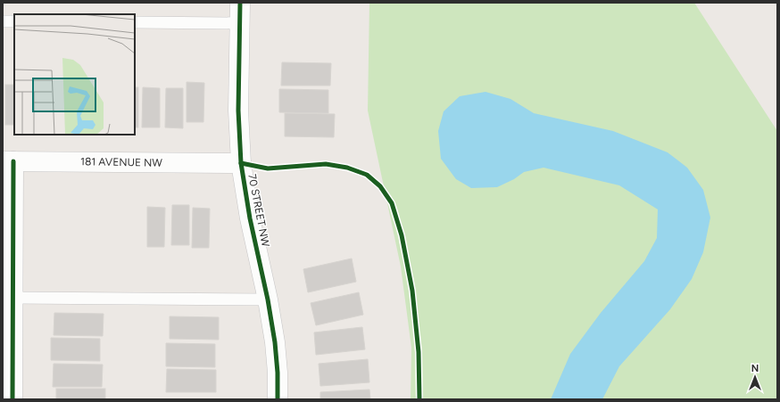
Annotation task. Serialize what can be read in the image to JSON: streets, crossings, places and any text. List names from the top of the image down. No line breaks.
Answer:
{"streets":{"street":["181 AVENUE NW","70 STREET NW"]},"crossings":[["181 AVENUE NW","70 STREET NW"]],"north":"top"}
